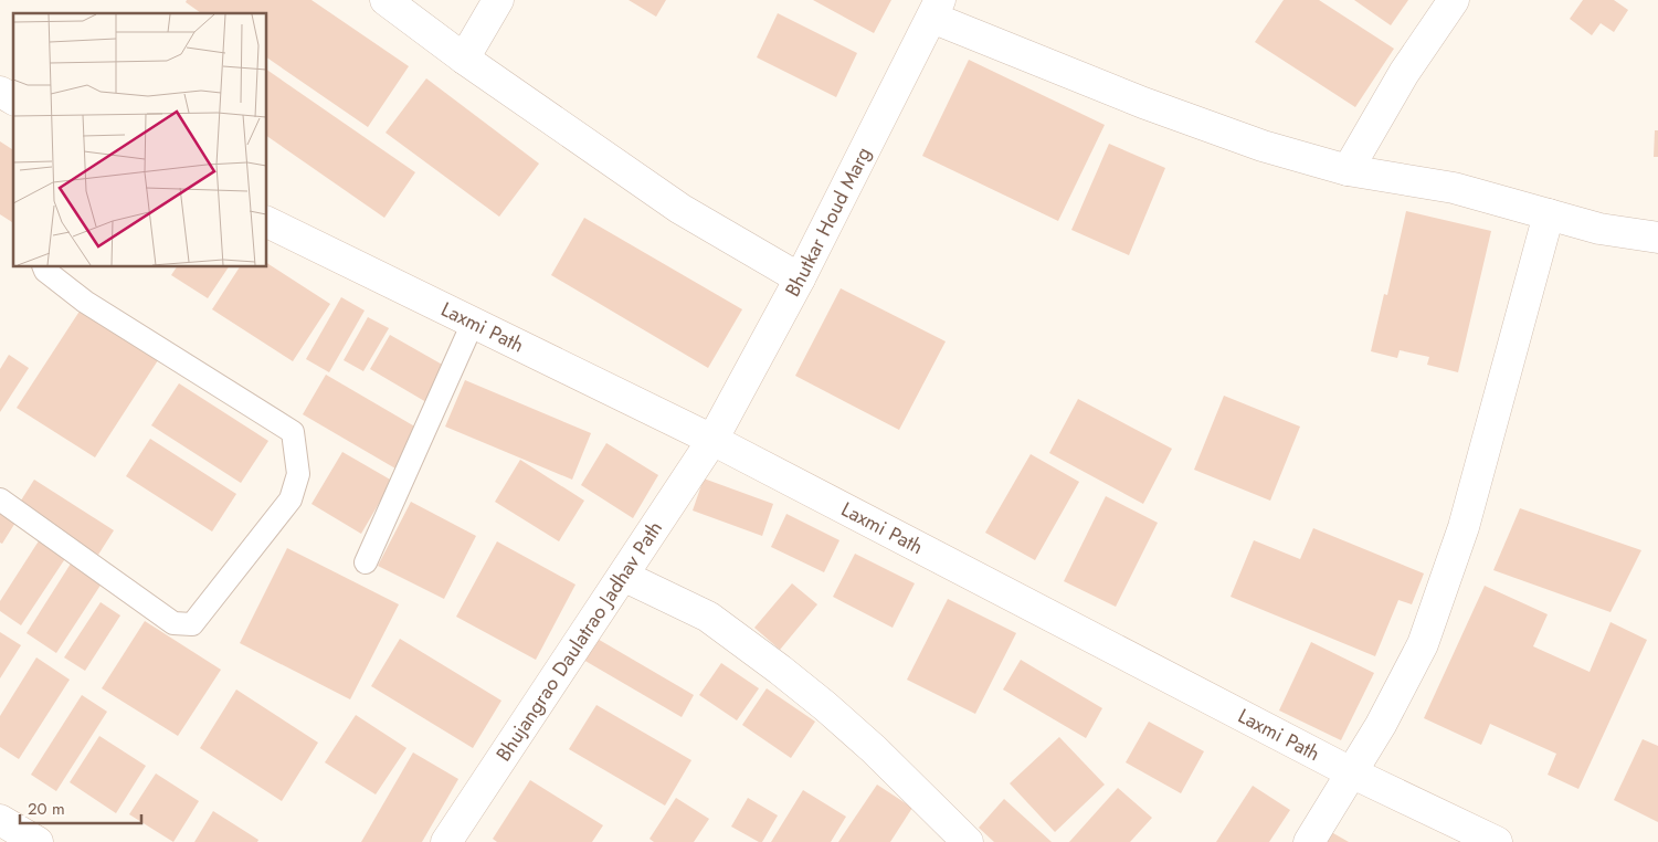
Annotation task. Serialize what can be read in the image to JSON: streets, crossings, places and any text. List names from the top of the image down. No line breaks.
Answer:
{"streets":{"street":["Bhutkar Houd Marg","Laxmi Path","Bhujangrao Daulatrao Jadhav Path"]},"crossings":[["Bhutkar Houd Marg","Laxmi Path"],["Bhutkar Houd Marg","Bhujangrao Daulatrao Jadhav Path"],["Laxmi Path","Bhujangrao Daulatrao Jadhav Path"]],"scale_bar":"20 m"}
